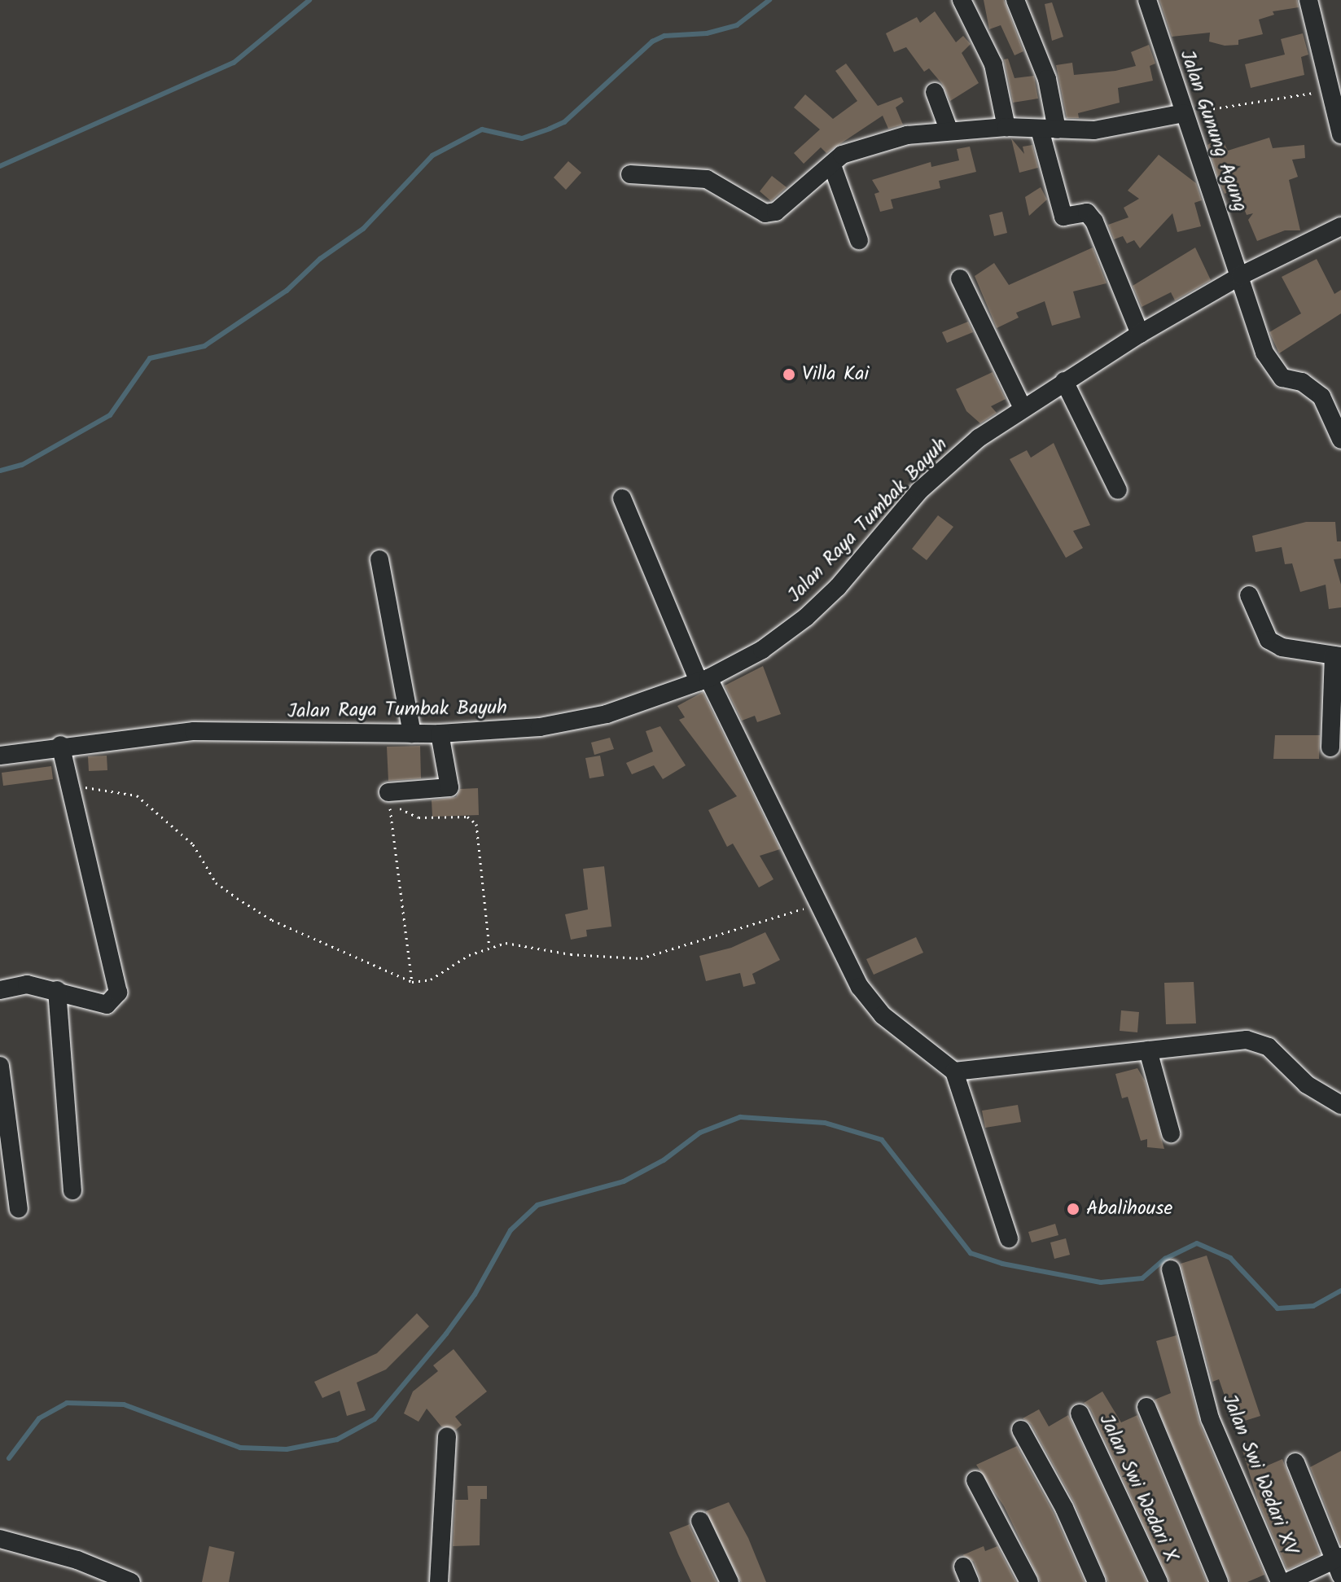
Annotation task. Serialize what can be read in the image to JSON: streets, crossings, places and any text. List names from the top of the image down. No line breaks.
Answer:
{"streets":{"street":["Jalan Gunung Agung","Jalan Raya Tumbak Bayuh","Jalan Swi Wedari XV","Jalan Swi Wedari X"]},"crossings":[["Jalan Gunung Agung","Jalan Raya Tumbak Bayuh"]],"places":["Villa Kai","Abalihouse"]}
